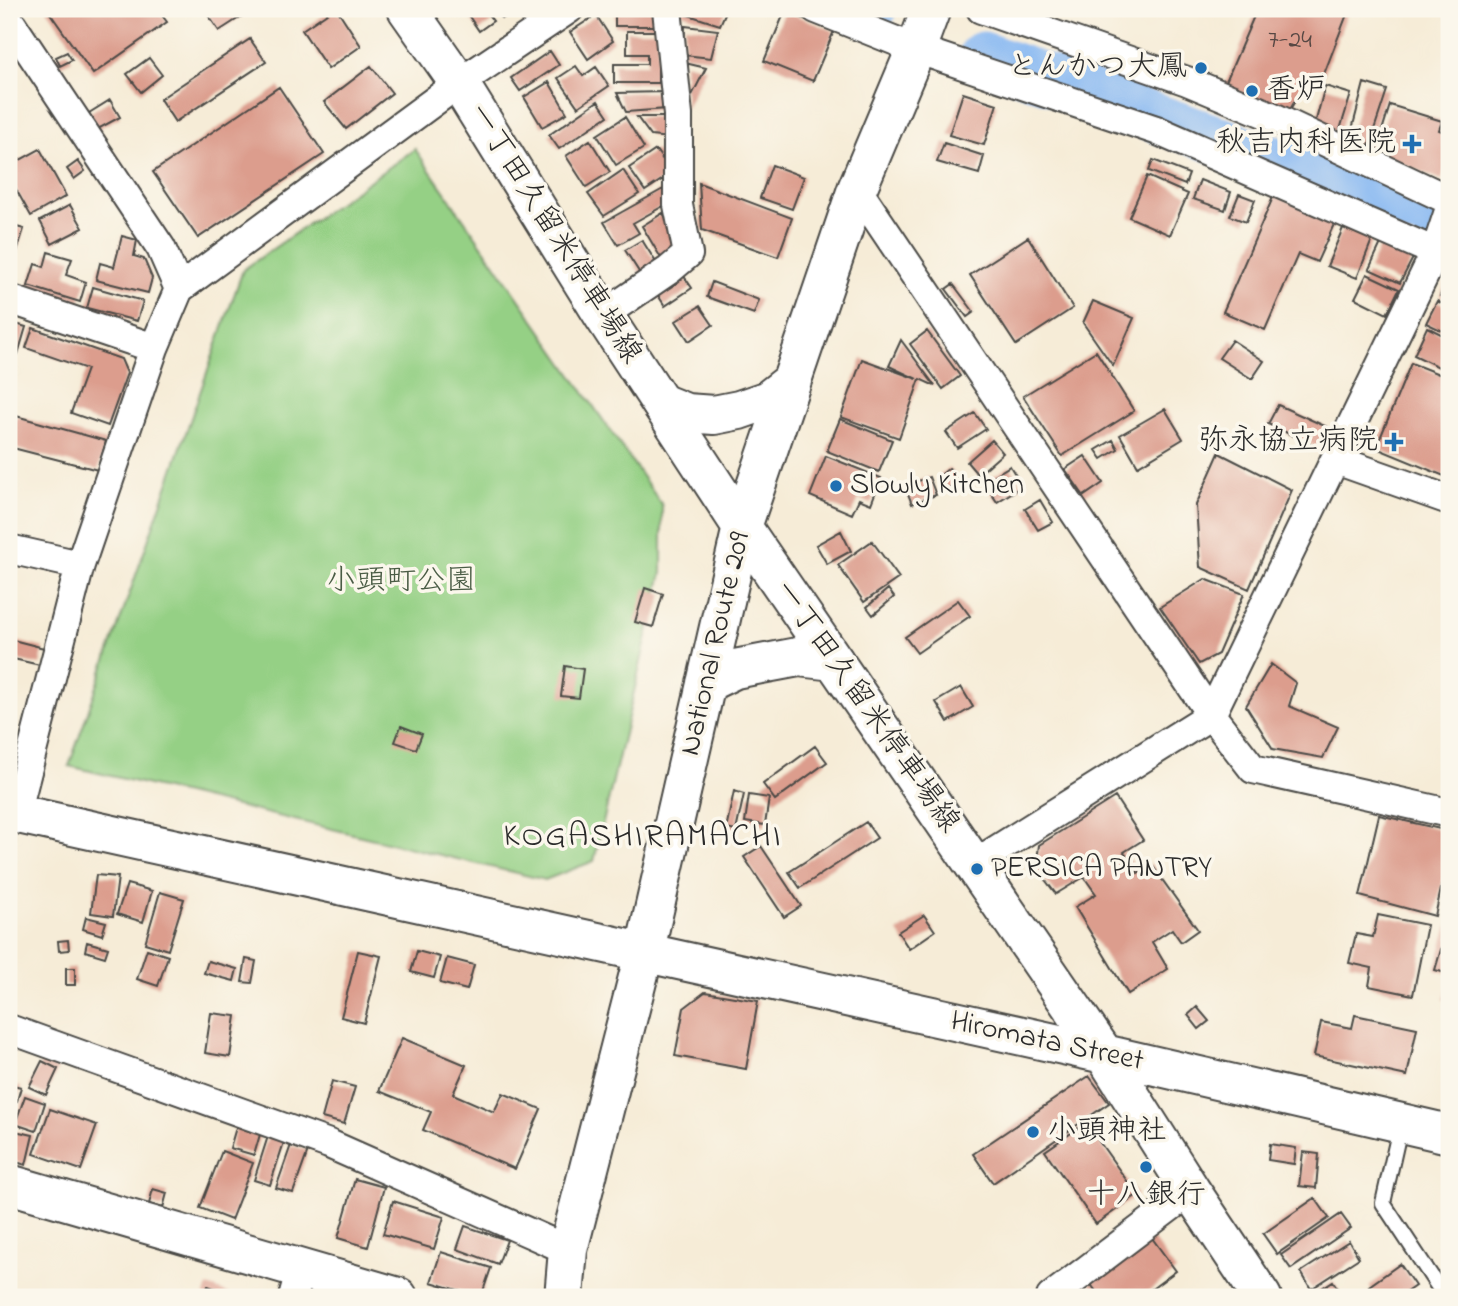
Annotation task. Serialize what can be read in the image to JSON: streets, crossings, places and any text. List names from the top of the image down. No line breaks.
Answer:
{"streets":{"main road":["一丁田久留米停車場線","National Route 209","Hiromata Street"]},"crossings":[["一丁田久留米停車場線","National Route 209"],["一丁田久留米停車場線","Hiromata Street"],["National Route 209","Hiromata Street"]],"districts":["KOGASHIRAMACHI"],"parks":["小頭町公園"],"places":{"other":["とんかつ大鳳","香炉","Slowly Kitchen","PERSICA PANTRY","小頭神社","十八銀行"],"health":["秋吉内科医院","弥永協立病院"]},"house_numbers":["7-24"]}
